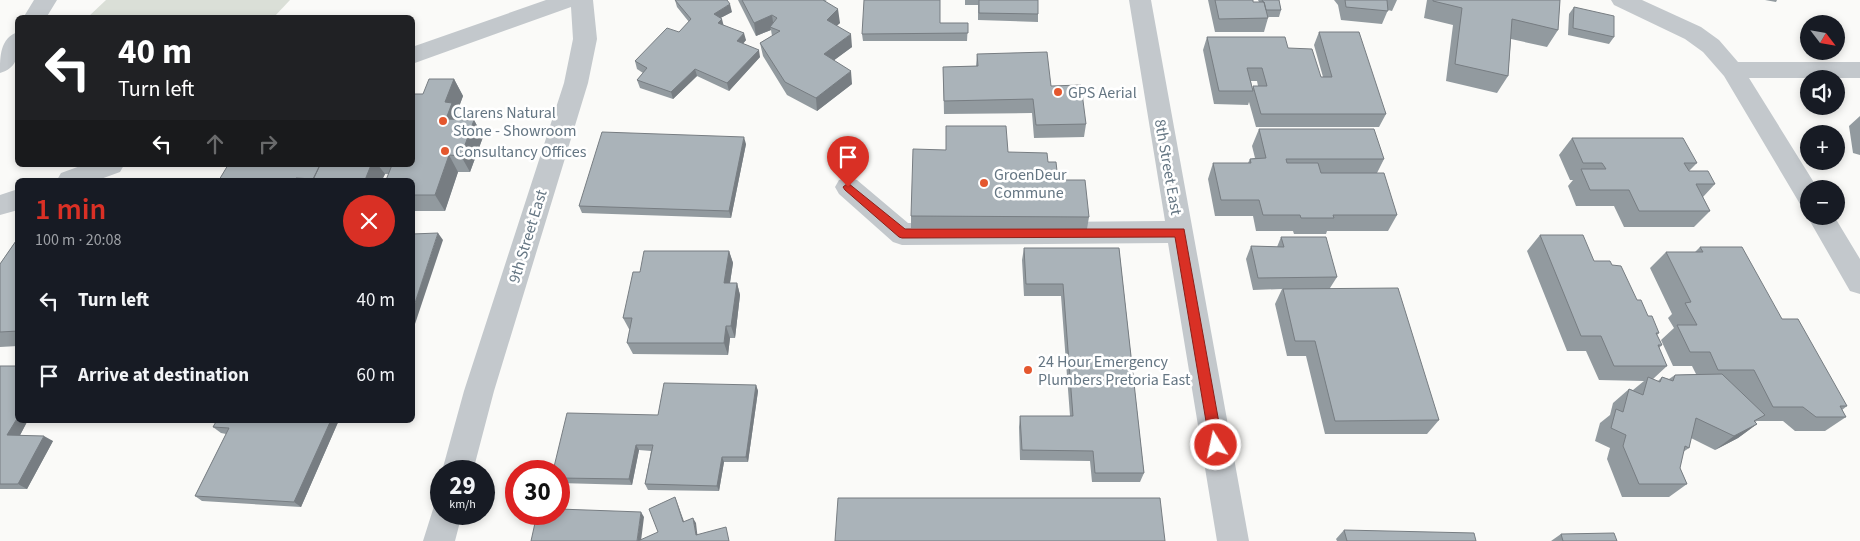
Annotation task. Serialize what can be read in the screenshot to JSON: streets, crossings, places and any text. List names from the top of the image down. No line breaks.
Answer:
{"streets":{"street":["8th Street East","9th Street East"]},"places":["GPS Aerial","Clarens Natural Stone - Showroom","Consultancy Offices","GroenDeur Commune","24 Hour Emergency Plumbers Pretoria East"],"north":"bottom right","page":{"map_buttons":["+","−"],"turn":["40 m","Turn left"],"heading":["1 min","100 m · 20:08"],"list":[{"name":"Turn left","value":"40 m"},{"name":"Arrive at destination","value":"60 m"}],"speed":"29 km/h","limit":"30"}}
